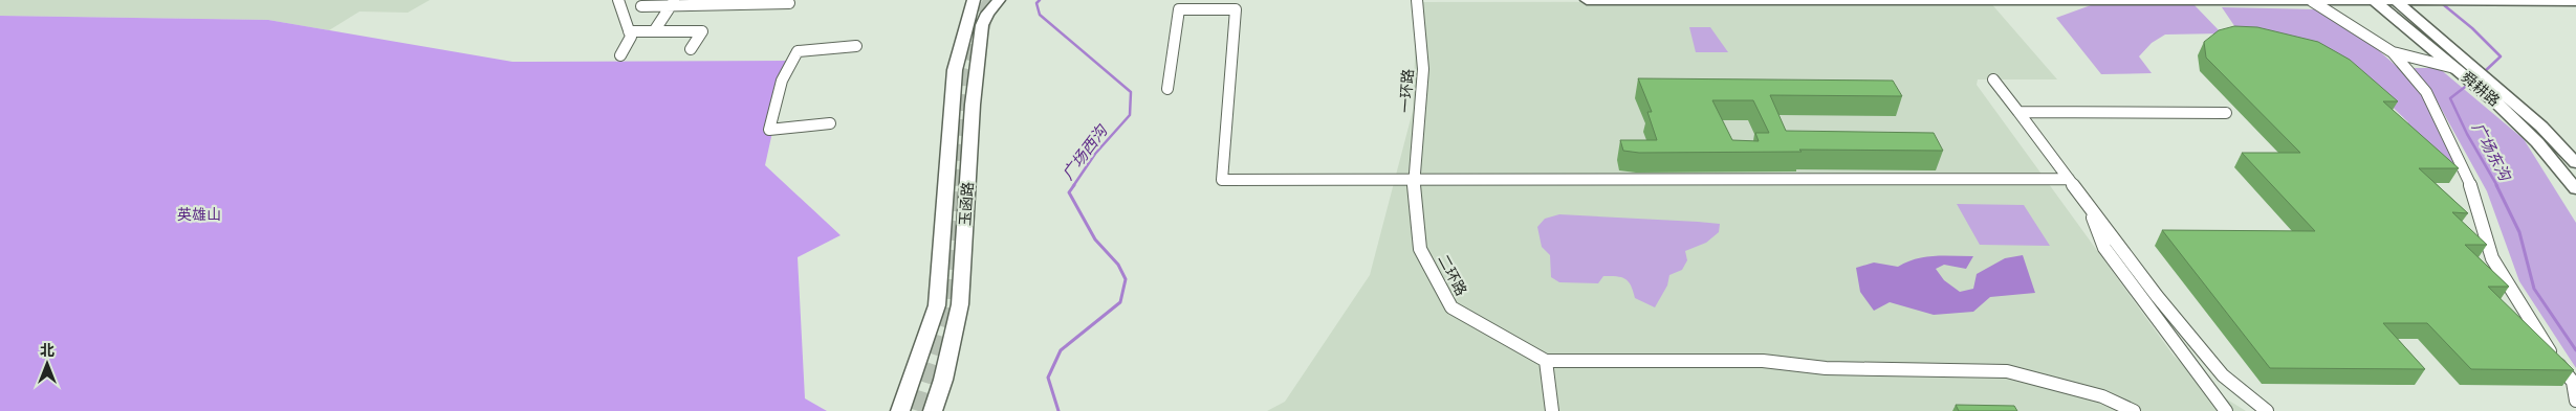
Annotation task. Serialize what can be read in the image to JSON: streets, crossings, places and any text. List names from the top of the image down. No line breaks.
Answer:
{"streets":{"main road":["舜耕路","玉函路"],"street":["一环路","二环路"]},"crossings":[["一环路","二环路"]],"water":["广场东沟","广场西沟"],"parks":["英雄山"],"north":"top"}
